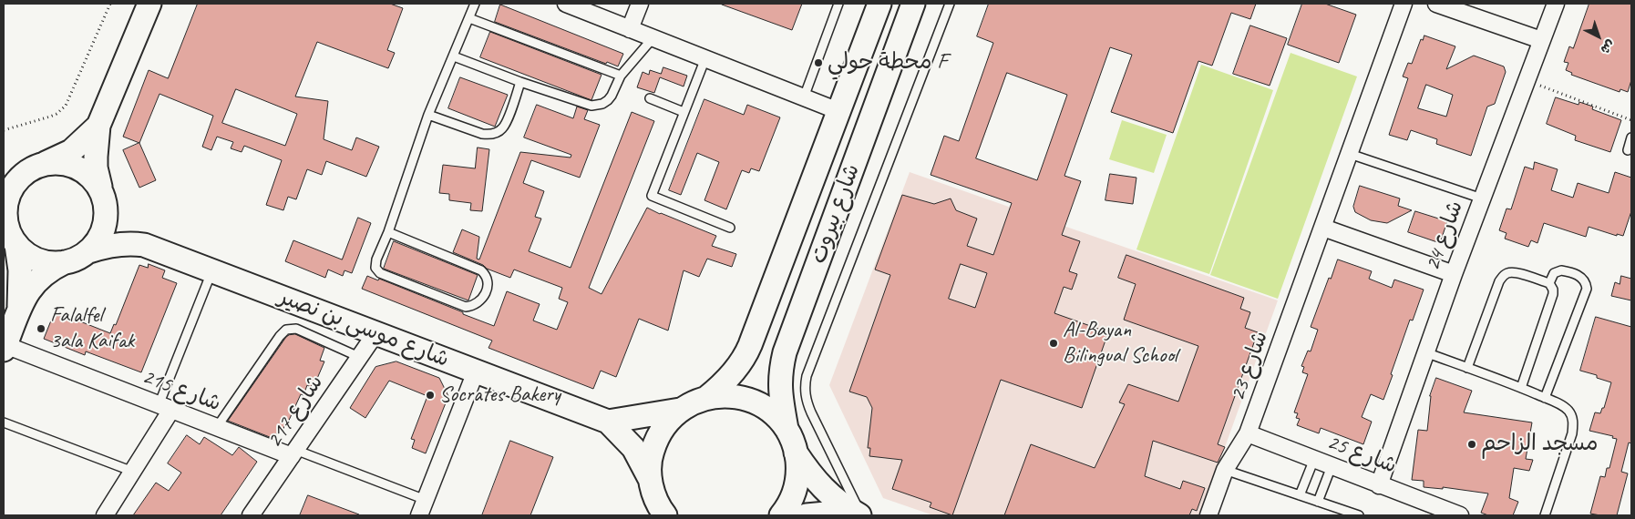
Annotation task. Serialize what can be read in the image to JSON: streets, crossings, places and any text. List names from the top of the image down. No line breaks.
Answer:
{"streets":{"street":["شارع بيروت","شارع 24","شارع موسى بن نصير","شارع 23","شارع 215","شارع 217","شارع 25"]},"crossings":[["شارع 24","شارع 25"],["شارع موسى بن نصير","شارع 217"],["شارع 23","شارع 25"],["شارع 215","شارع 217"]],"places":["محطة حولي F","Falalfel 3ala Kaifak","Al-Bayan Bilingual School","Socrates Bakery","مسجد الزاحم"],"north":"bottom right"}
